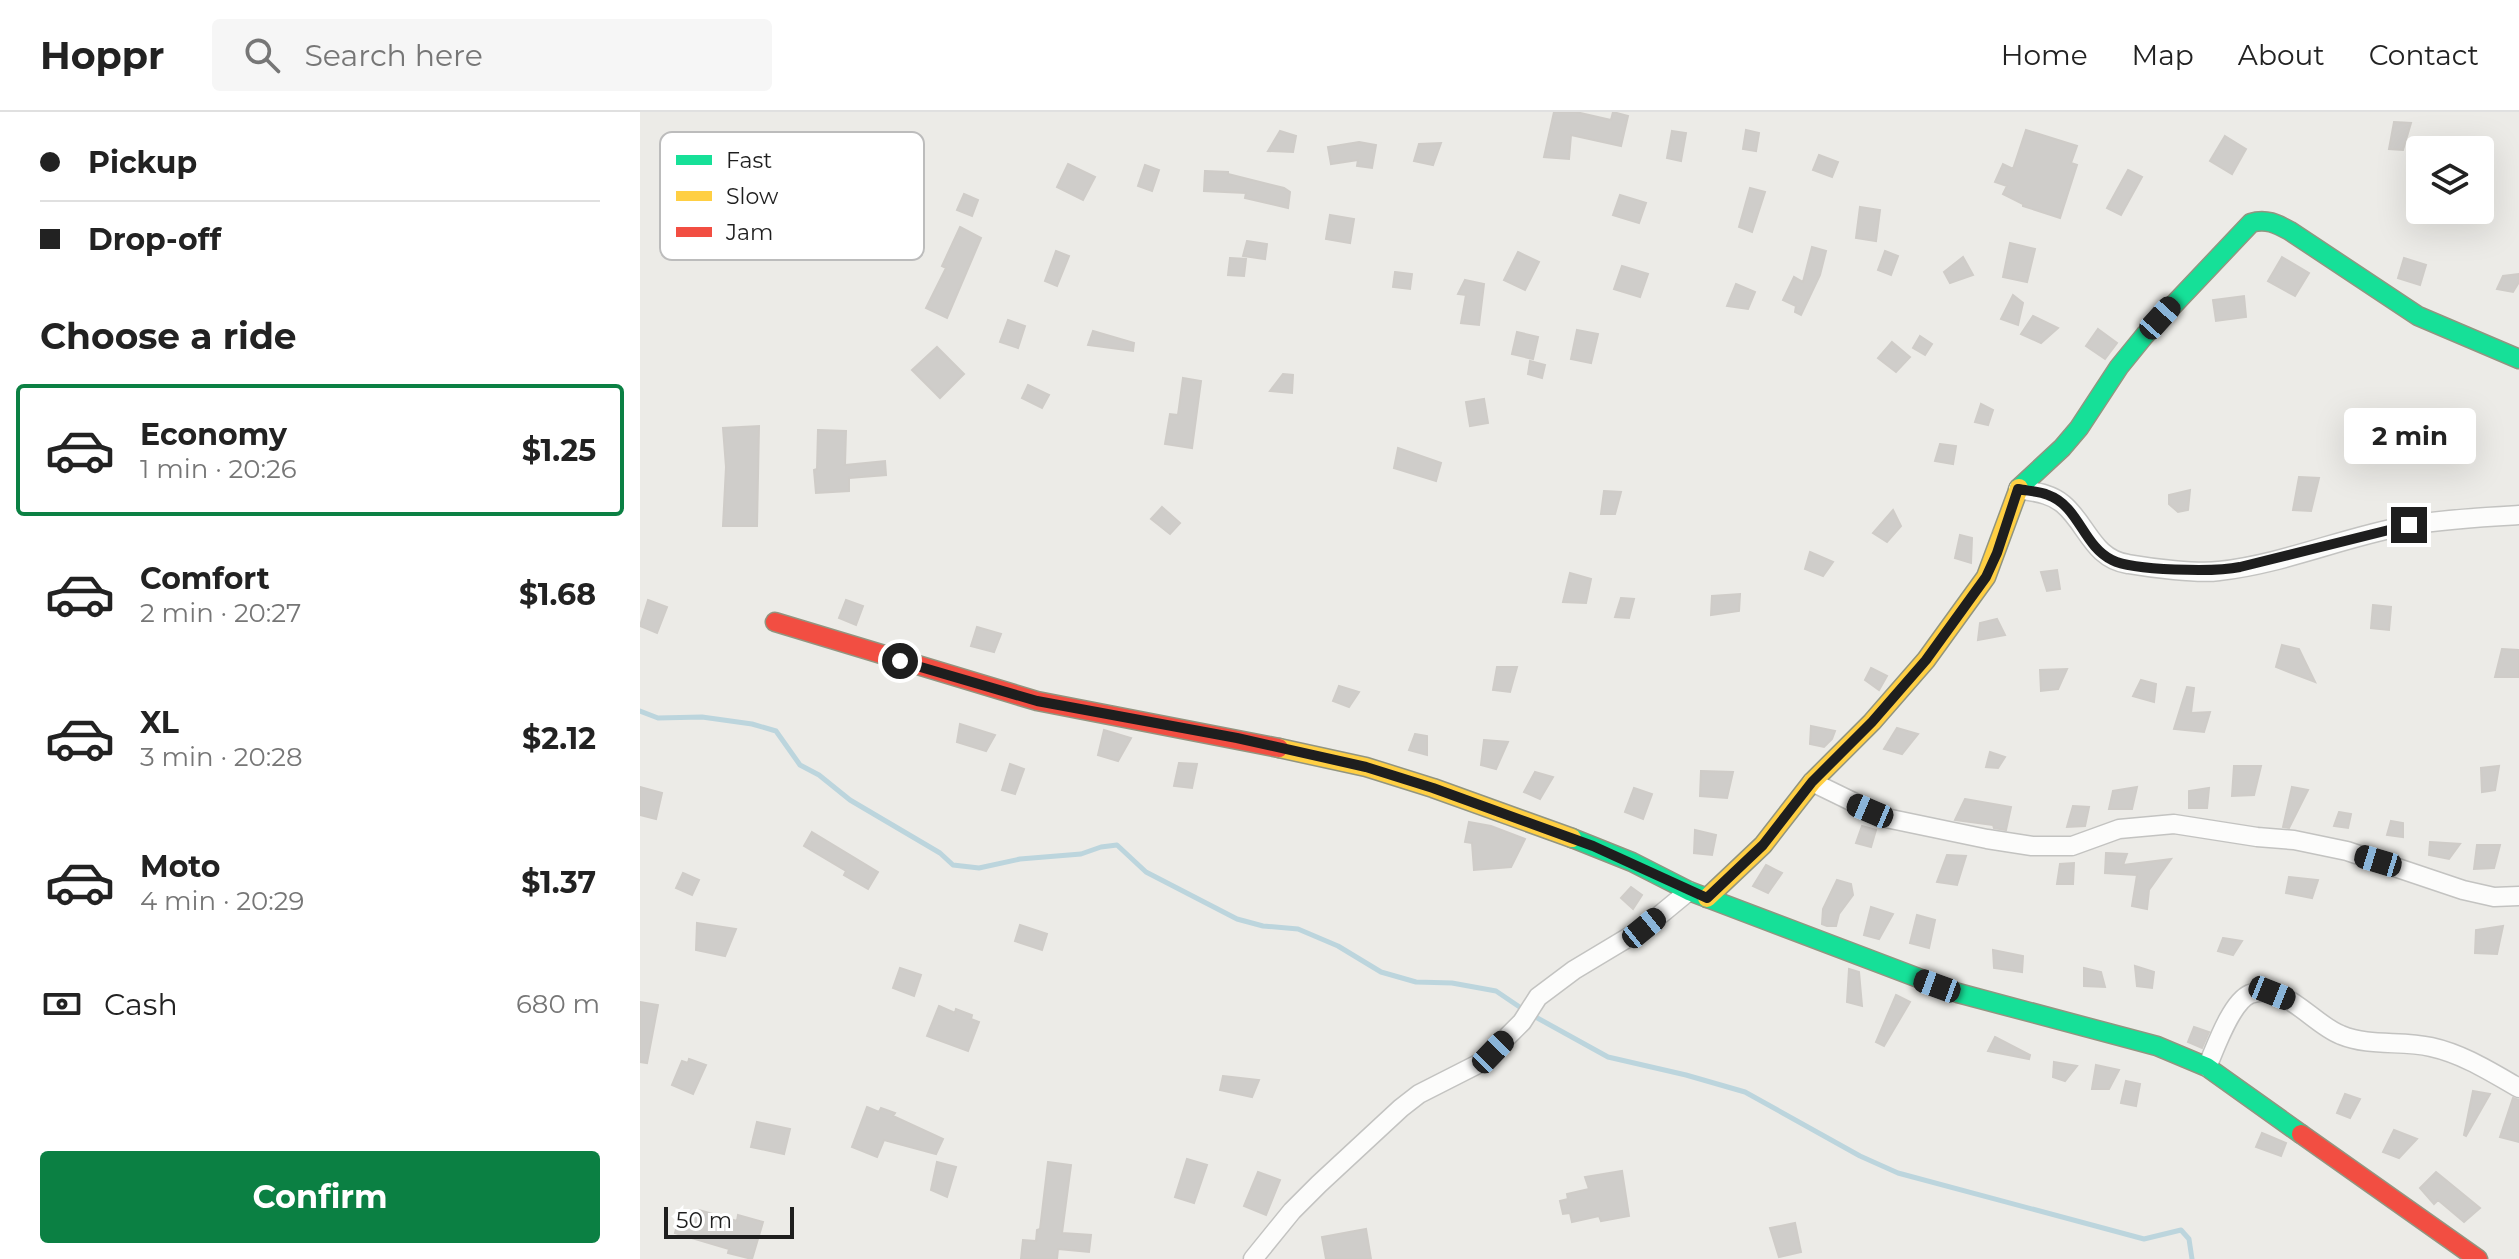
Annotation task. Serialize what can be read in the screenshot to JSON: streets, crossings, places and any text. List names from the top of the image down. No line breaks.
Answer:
{"legend":["Fast","Slow","Jam"],"scale_bar":"50 m","page":{"header":"Hoppr","search":"Search here","nav":["Home","Map","About","Contact"],"banner":["Pickup","Drop-off"],"heading":"Choose a ride","list":[{"name":"Economy","note":"1 min · 20:26","value":"$1.25"},{"name":"Comfort","note":"2 min · 20:27","value":"$1.68"},{"name":"XL","note":"3 min · 20:28","value":"$2.12"},{"name":"Moto","note":"4 min · 20:29","value":"$1.37"}],"bubble":"2 min","pay":["Cash","680 m"],"buttons":"Confirm","scale":"50 m"}}
